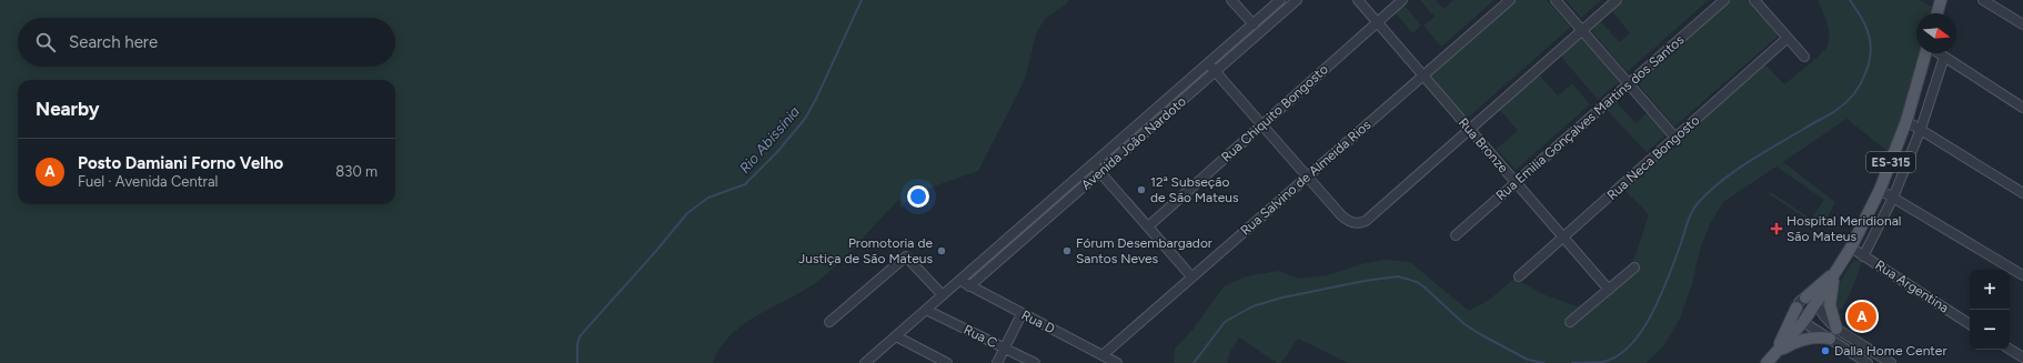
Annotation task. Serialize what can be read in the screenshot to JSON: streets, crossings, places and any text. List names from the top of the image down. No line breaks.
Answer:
{"streets":{"main road":["ES-315"],"street":["Rua Chiquito Bongosto","Rua Emilia Gonçalves Martins dos Santos","Avenida João Nardoto","Rua Bronze","Rua Neca Bongosto","Rua Salvino de Almeida Rios","Rua Argentina","Rua D","Rua C"]},"crossings":[["Rua Chiquito Bongosto","Rua Bronze"],["Rua Emilia Gonçalves Martins dos Santos","Rua Bronze"],["Avenida João Nardoto","Rua D"],["Avenida João Nardoto","Rua C"],["Rua Bronze","Rua Neca Bongosto"],["Rua Bronze","Rua Salvino de Almeida Rios"],["ES-315","Rua Argentina"],["Rua Salvino de Almeida Rios","Rua D"]],"water":["Rio Abissínia"],"places":{"other":["12ª Subseção de São Mateus","Promotoria de Justiça de São Mateus","Fórum Desembargador Santos Neves","Dalla Home Center"],"health":["Hospital Meridional São Mateus"]},"north":"right","page":{"search":"Search here","heading":"Nearby","list":[{"mark":"A","name":"Posto Damiani Forno Velho","note":"Fuel · Avenida Central","value":"830 m"}],"map_buttons":["+","−"],"pins":"A"}}
